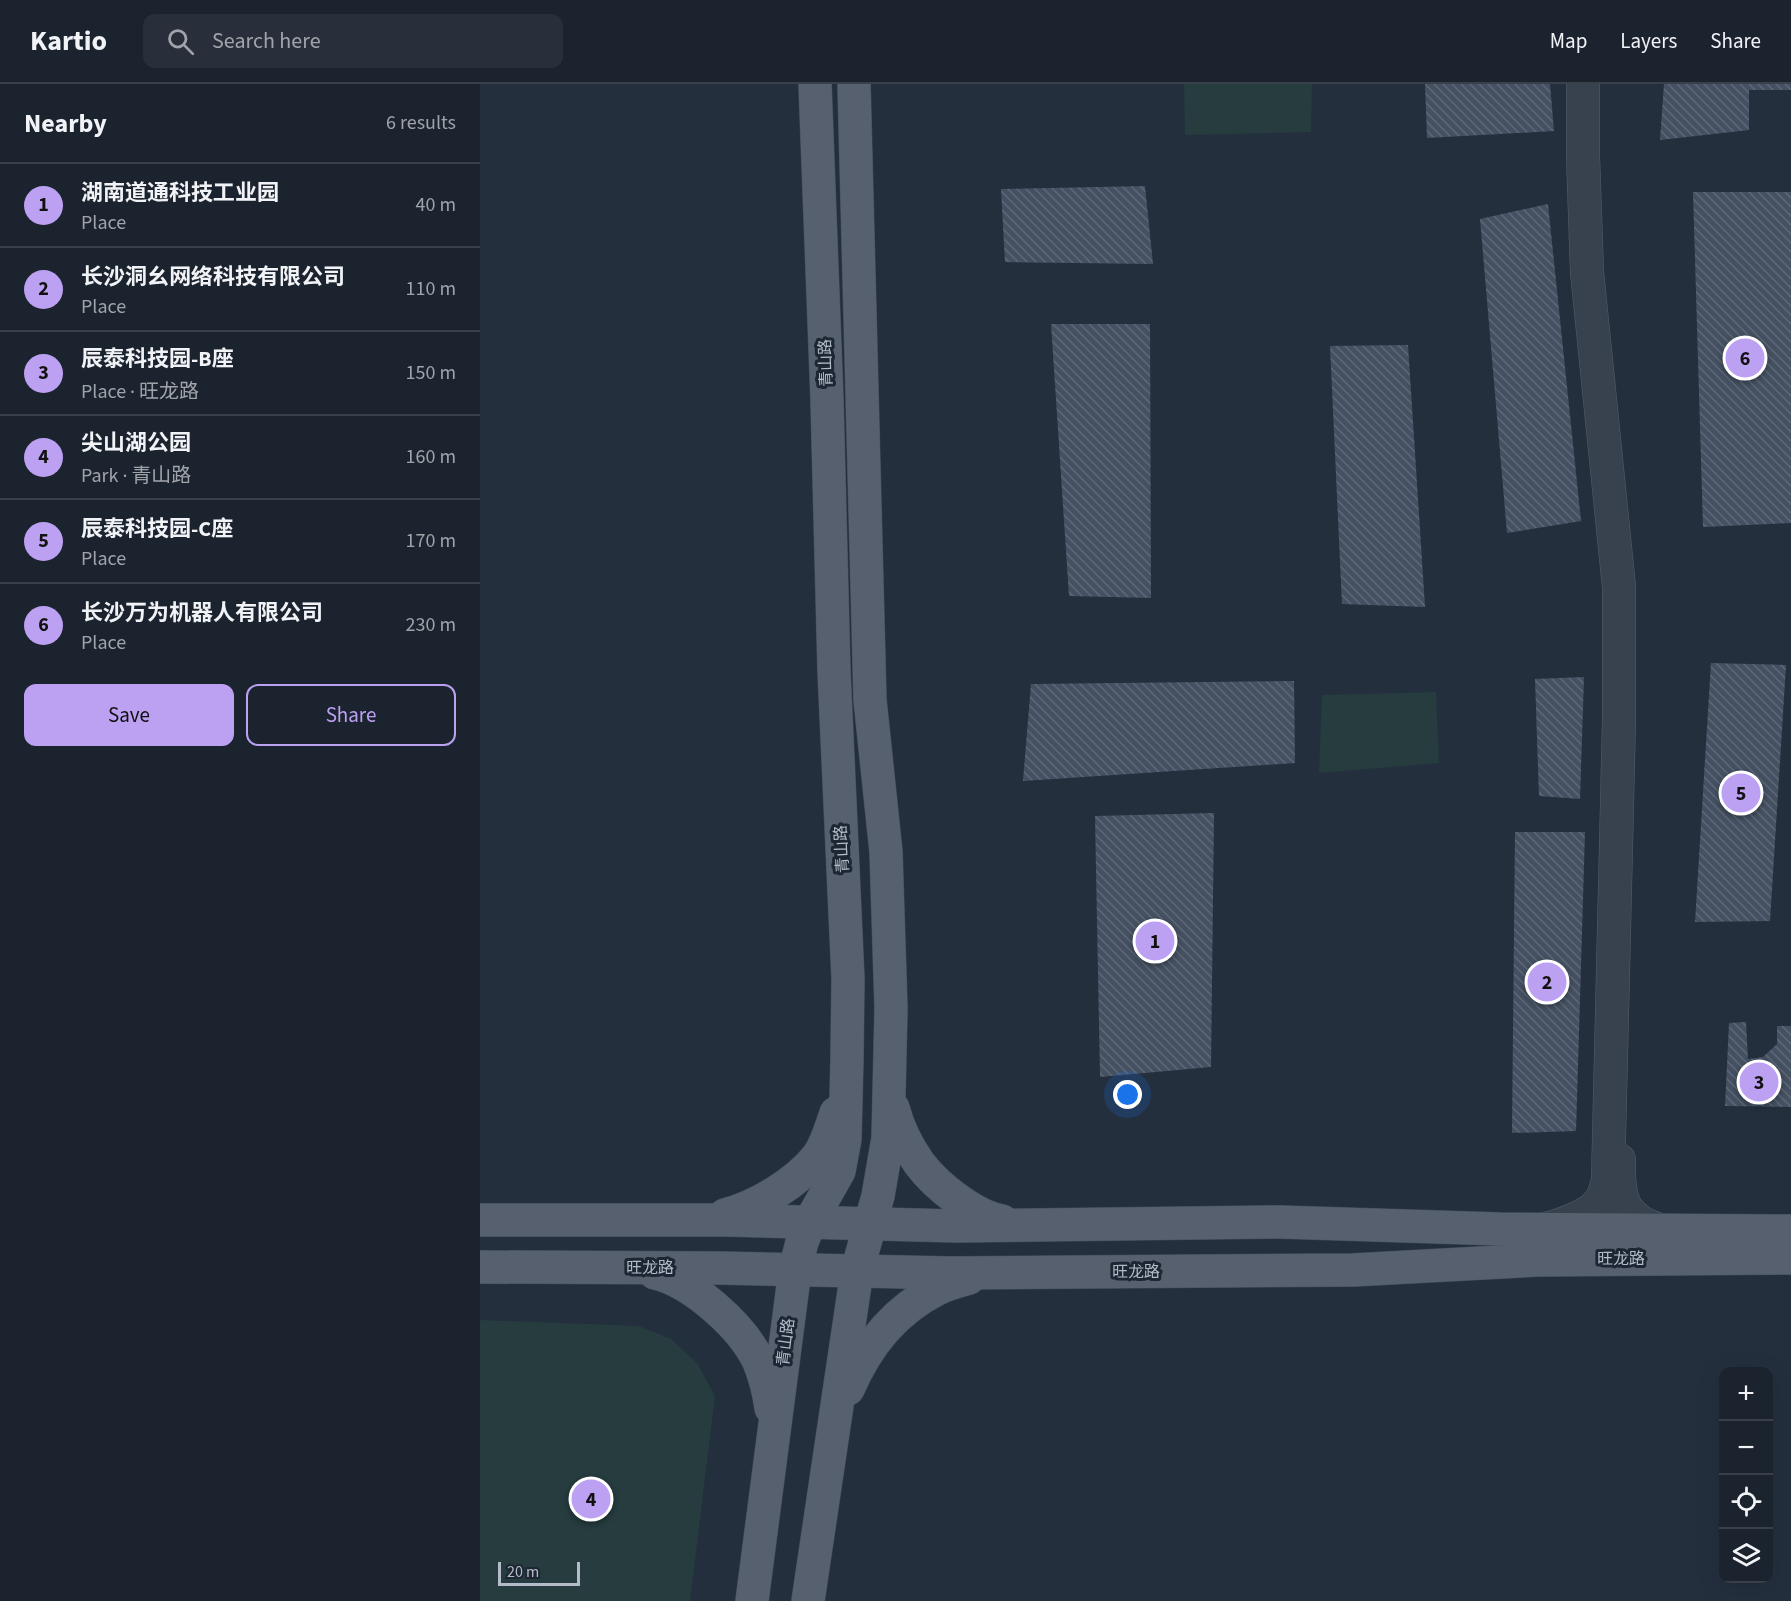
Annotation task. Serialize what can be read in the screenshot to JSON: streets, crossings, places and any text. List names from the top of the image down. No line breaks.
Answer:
{"streets":{"main road":["青山路","旺龙路"]},"crossings":[["青山路","旺龙路"]],"scale_bar":"20 m","page":{"header":"Kartio","search":"Search here","nav":["Map","Layers","Share"],"heading":["Nearby","6 results"],"list":[{"mark":"1","name":"湖南道通科技工业园","note":"Place","value":"40 m"},{"mark":"2","name":"长沙洞幺网络科技有限公司","note":"Place","value":"110 m"},{"mark":"3","name":"辰泰科技园-B座","note":"Place · 旺龙路","value":"150 m"},{"mark":"4","name":"尖山湖公园","note":"Park · 青山路","value":"160 m"},{"mark":"5","name":"辰泰科技园-C座","note":"Place","value":"170 m"},{"mark":"6","name":"长沙万为机器人有限公司","note":"Place","value":"230 m"}],"pins":["6","5","1","2","3","4"],"buttons":["Save","Share"],"map_buttons":["+","−"],"scale":"20 m"}}
